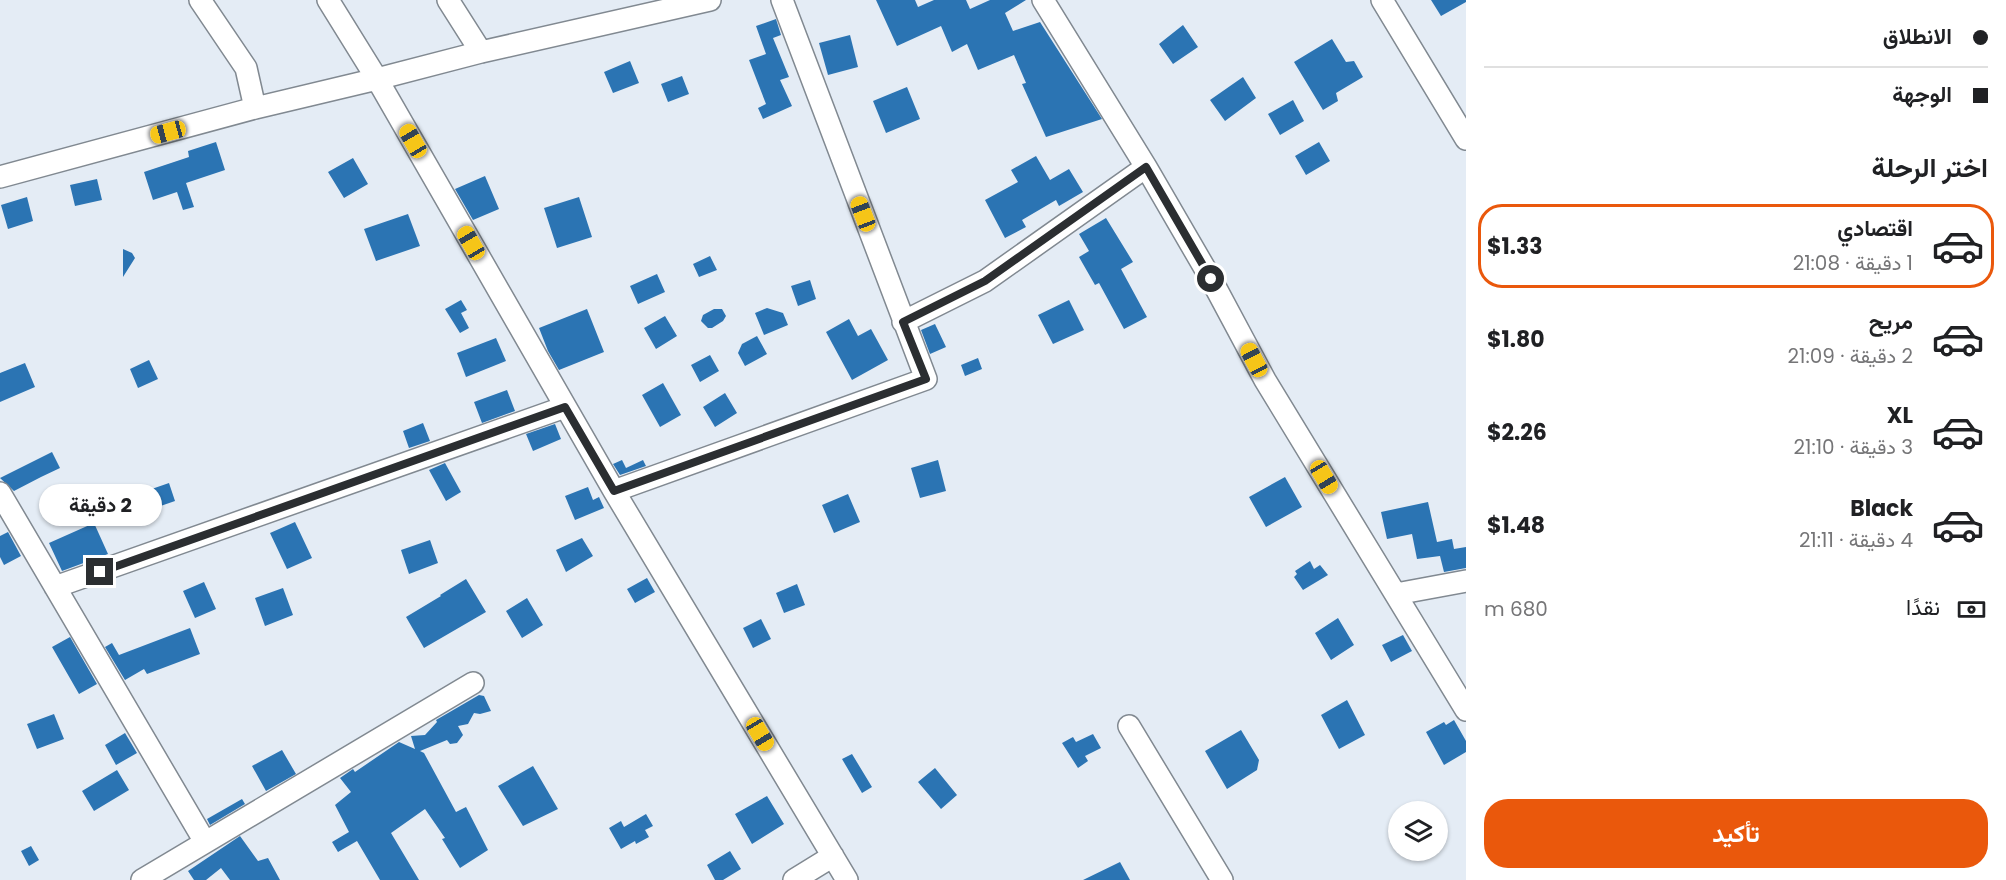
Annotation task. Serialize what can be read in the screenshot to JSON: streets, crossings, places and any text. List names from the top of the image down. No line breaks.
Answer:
{"page":{"banner":["الانطلاق","الوجهة"],"heading":"اختر الرحلة","list":[{"name":"اقتصادي","note":"1 دقيقة · 21:08","value":"$1.33"},{"name":"مريح","note":"2 دقيقة · 21:09","value":"$1.80"},{"name":"XL","note":"3 دقيقة · 21:10","value":"$2.26"},{"name":"Black","note":"4 دقيقة · 21:11","value":"$1.48"}],"bubble":"2 دقيقة","pay":["نقدًا","680 m"],"buttons":"تأكيد"}}
